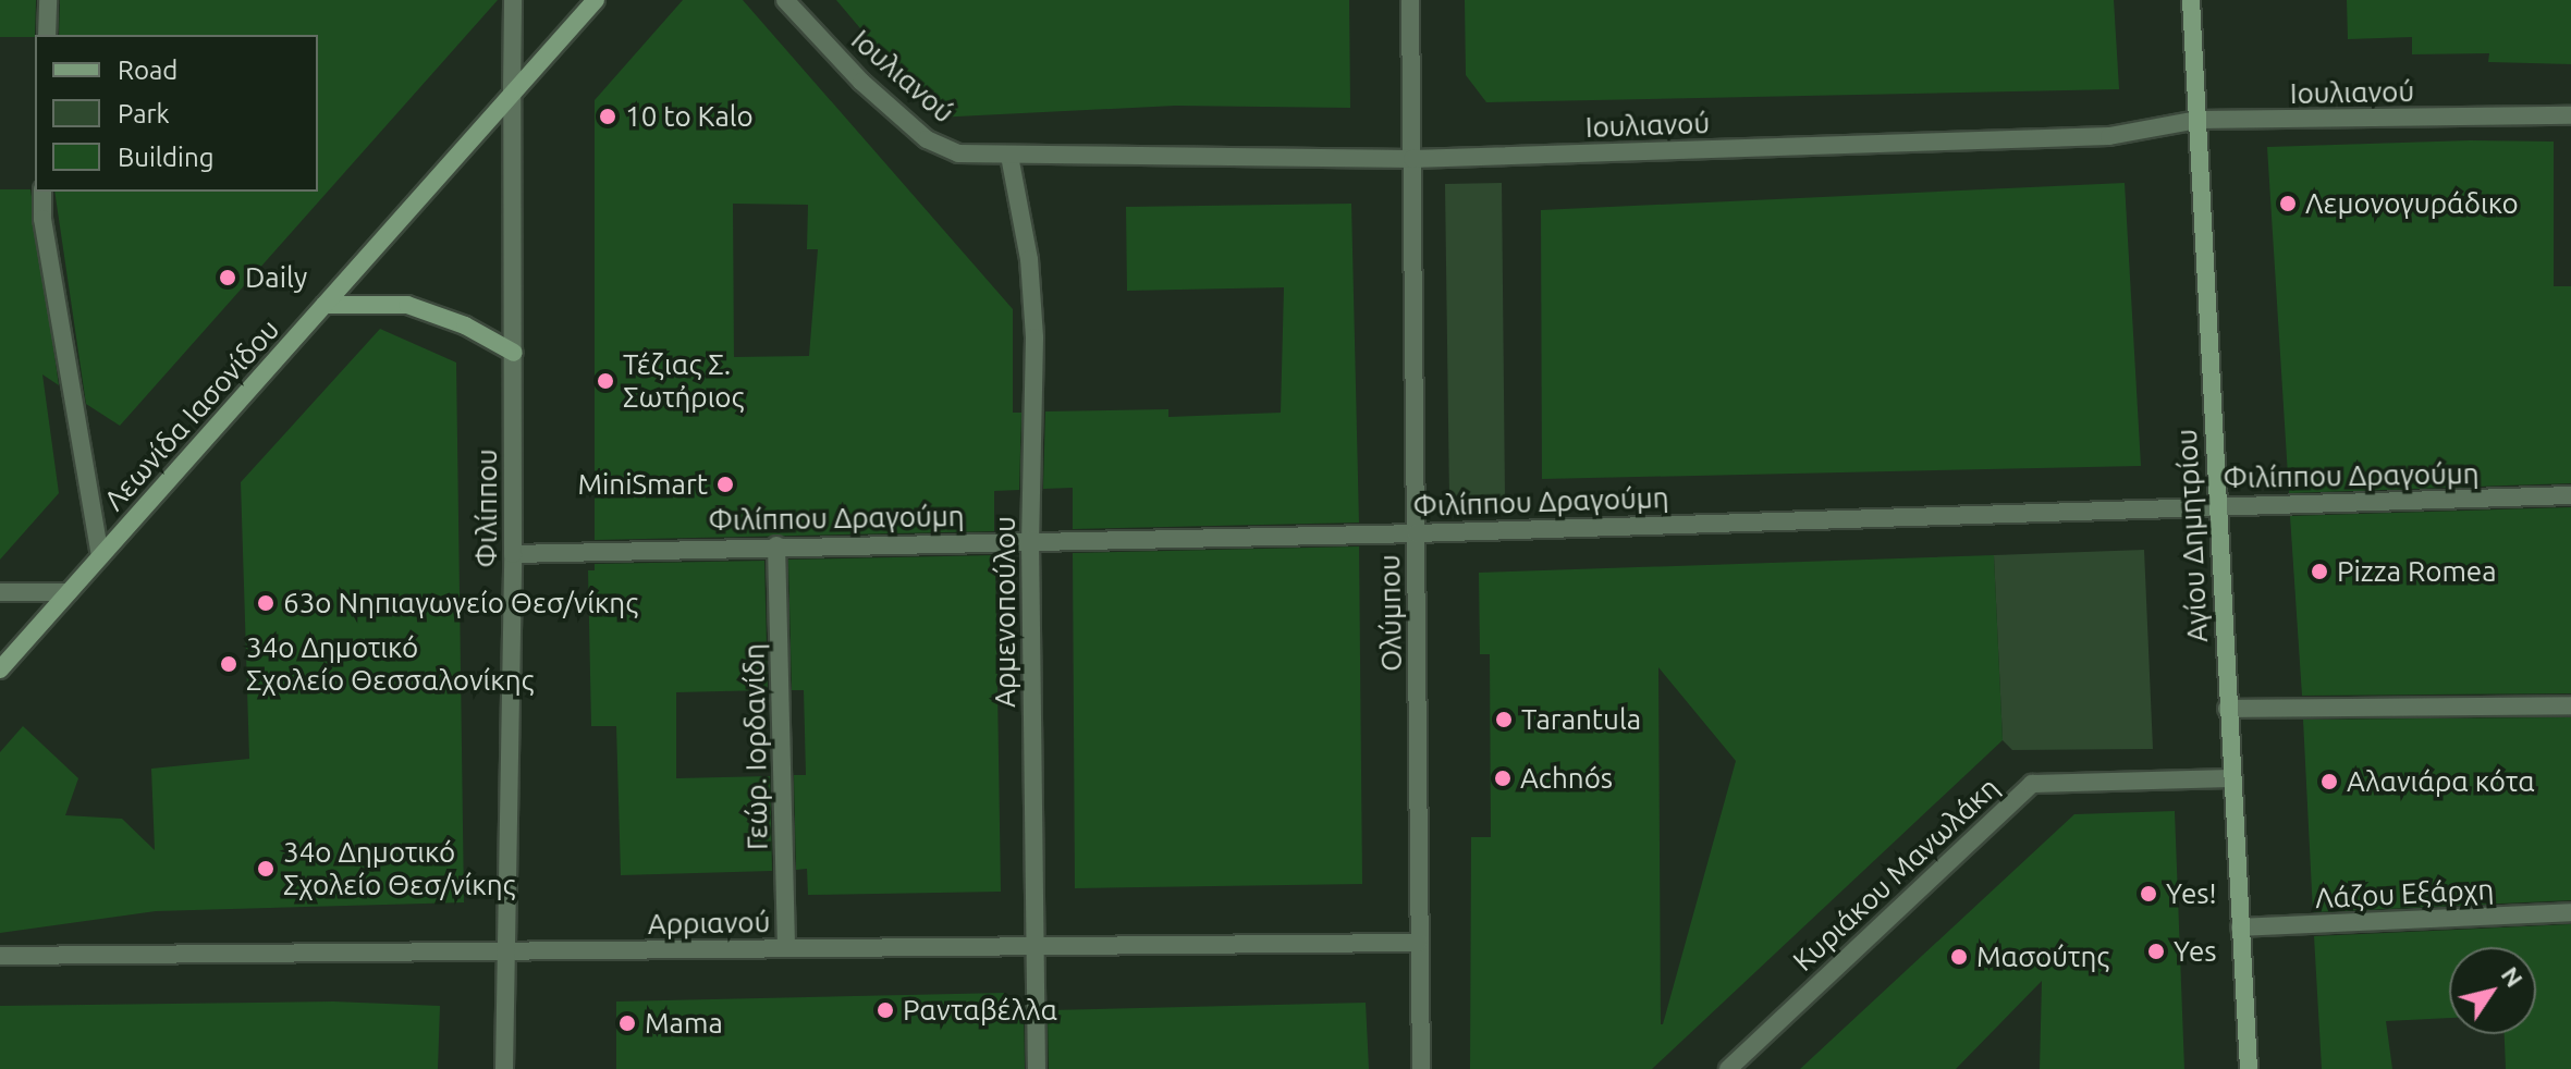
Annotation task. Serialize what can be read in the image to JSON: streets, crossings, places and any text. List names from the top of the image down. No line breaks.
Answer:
{"streets":{"main road":["Λεωνίδα Ιασονίδου","Αγίου Δημητρίου"],"street":["Ιουλιανού","Φιλίππου Δραγούμη","Φιλίππου","Αρμενοπούλου","Ολύμπου","Γεώρ. Ιορδανίδη","Κυριάκου Μανωλάκη","Λάζου Εξάρχη","Αρριανού"]},"crossings":[["Ιουλιανού","Αγίου Δημητρίου"],["Ιουλιανού","Αρμενοπούλου"],["Ιουλιανού","Ολύμπου"],["Λεωνίδα Ιασονίδου","Φιλίππου"],["Φιλίππου Δραγούμη","Φιλίππου"],["Φιλίππου Δραγούμη","Αγίου Δημητρίου"],["Φιλίππου Δραγούμη","Αρμενοπούλου"],["Φιλίππου Δραγούμη","Ολύμπου"],["Φιλίππου Δραγούμη","Γεώρ. Ιορδανίδη"],["Φιλίππου","Αρριανού"],["Αγίου Δημητρίου","Κυριάκου Μανωλάκη"],["Αγίου Δημητρίου","Λάζου Εξάρχη"],["Αρμενοπούλου","Αρριανού"],["Ολύμπου","Αρριανού"],["Γεώρ. Ιορδανίδη","Αρριανού"]],"places":["10 to Kalo","Λεμονογυράδικο","Daily","Τέζιας Σ. Σωτἠριος","MiniSmart","Pizza Romea","63ο Νηπιαγωγείο Θεσ/νίκης","34ο Δημοτικό Σχολείο Θεσσαλονίκης","Tarantula","Achnós","Αλανιάρα κότα","34ο Δημοτικό Σχολείο Θεσ/νίκης","Yes!","Yes","Μασούτης","Ρανταβέλλα","Mama"],"legend":["Road","Park","Building"],"north":"top right"}
